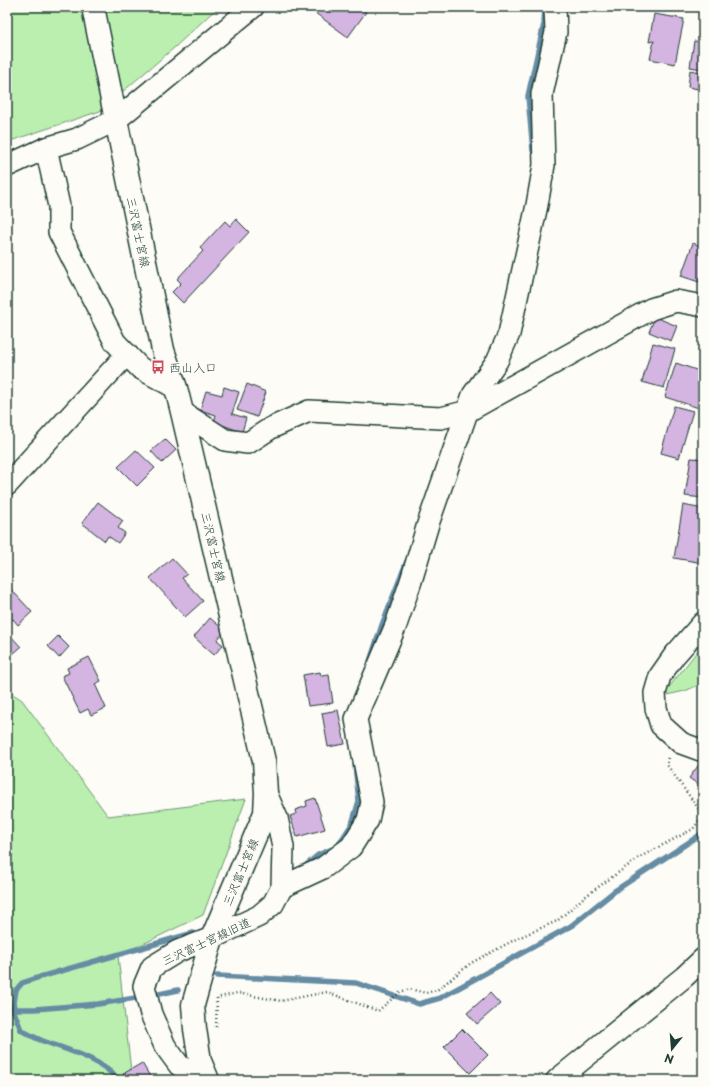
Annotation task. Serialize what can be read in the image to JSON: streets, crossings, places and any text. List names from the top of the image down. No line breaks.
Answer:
{"streets":{"main road":["三沢富士宮線"],"street":["三沢富士宮線旧道"]},"crossings":[["三沢富士宮線","三沢富士宮線旧道"]],"places":{"bus stop":["西山入口"]},"north":"bottom"}
